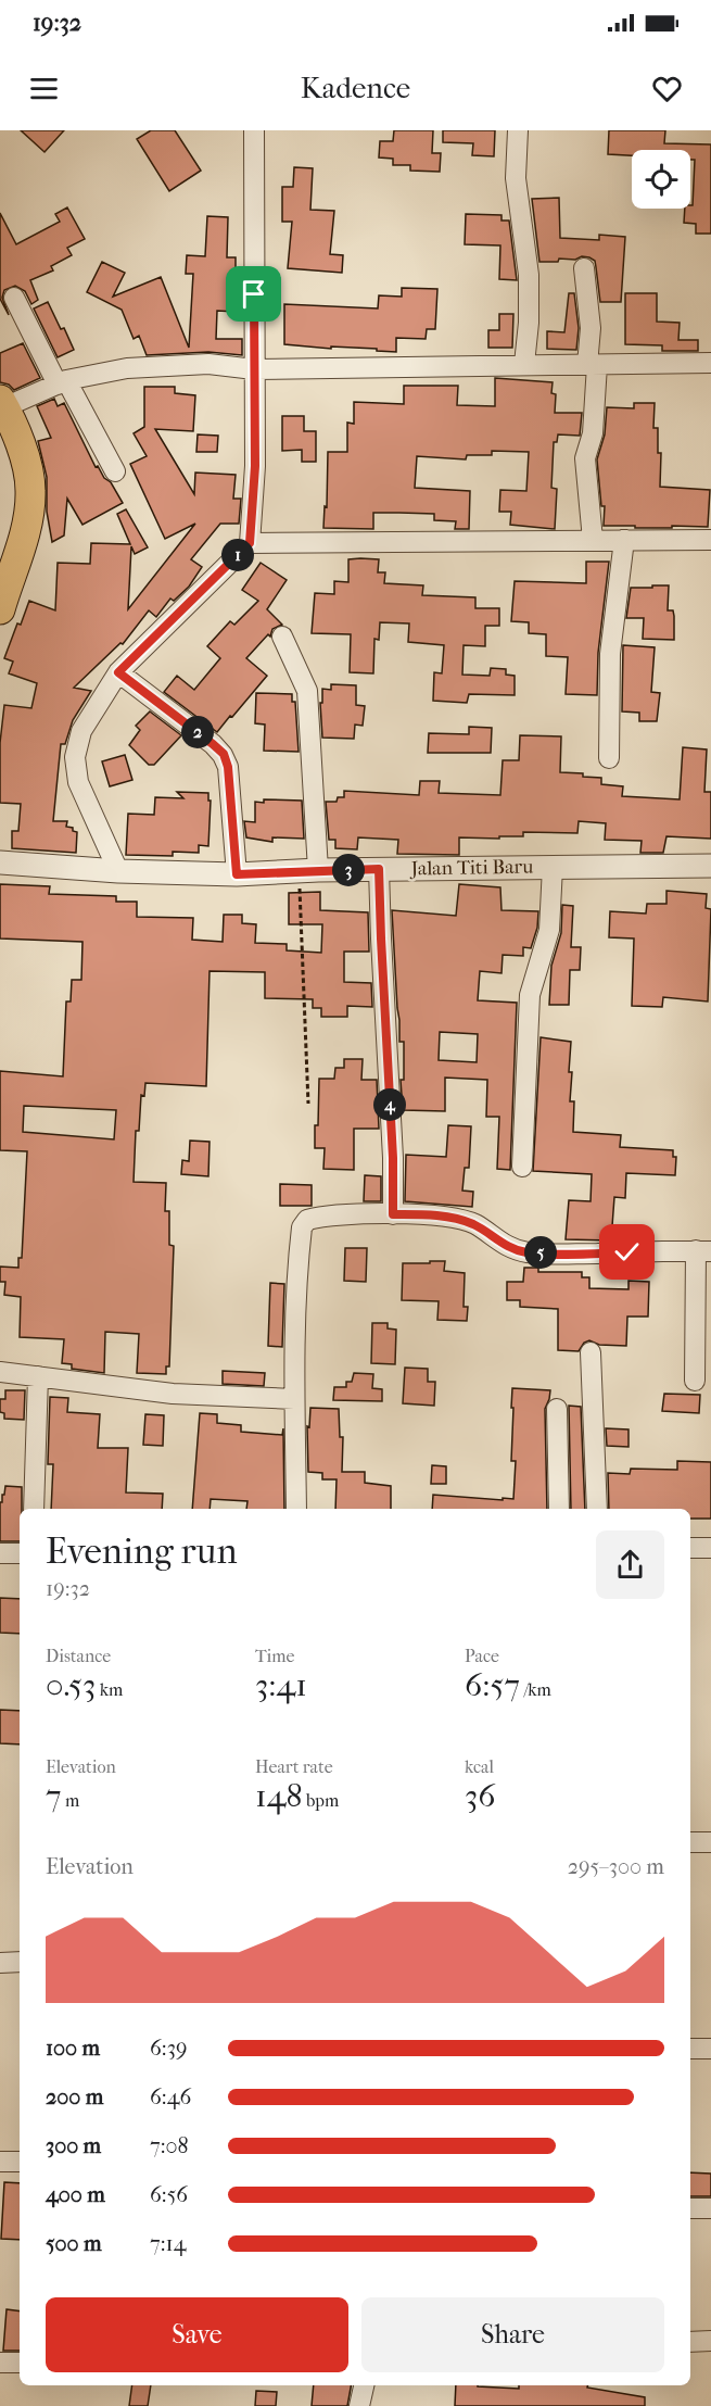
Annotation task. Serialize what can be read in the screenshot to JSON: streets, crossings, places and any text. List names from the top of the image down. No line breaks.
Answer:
{"streets":{"street":["Jalan Titi Baru"]},"page":{"status":"19:32","header":"Kadence","pins":["1","2","3","4","5"],"heading":["Evening run","19:32"],"stats":[["Distance","0.53 km"],["Time","3:41"],["Pace","6:57 /km"],["Elevation","7 m"],["Heart rate","148 bpm"],["kcal","36"]],"chart":["Elevation","295–300 m"],"list":[{"name":"100 m","note":"6:39"},{"name":"200 m","note":"6:46"},{"name":"300 m","note":"7:08"},{"name":"400 m","note":"6:56"},{"name":"500 m","note":"7:14"}],"buttons":["Save","Share"]}}
